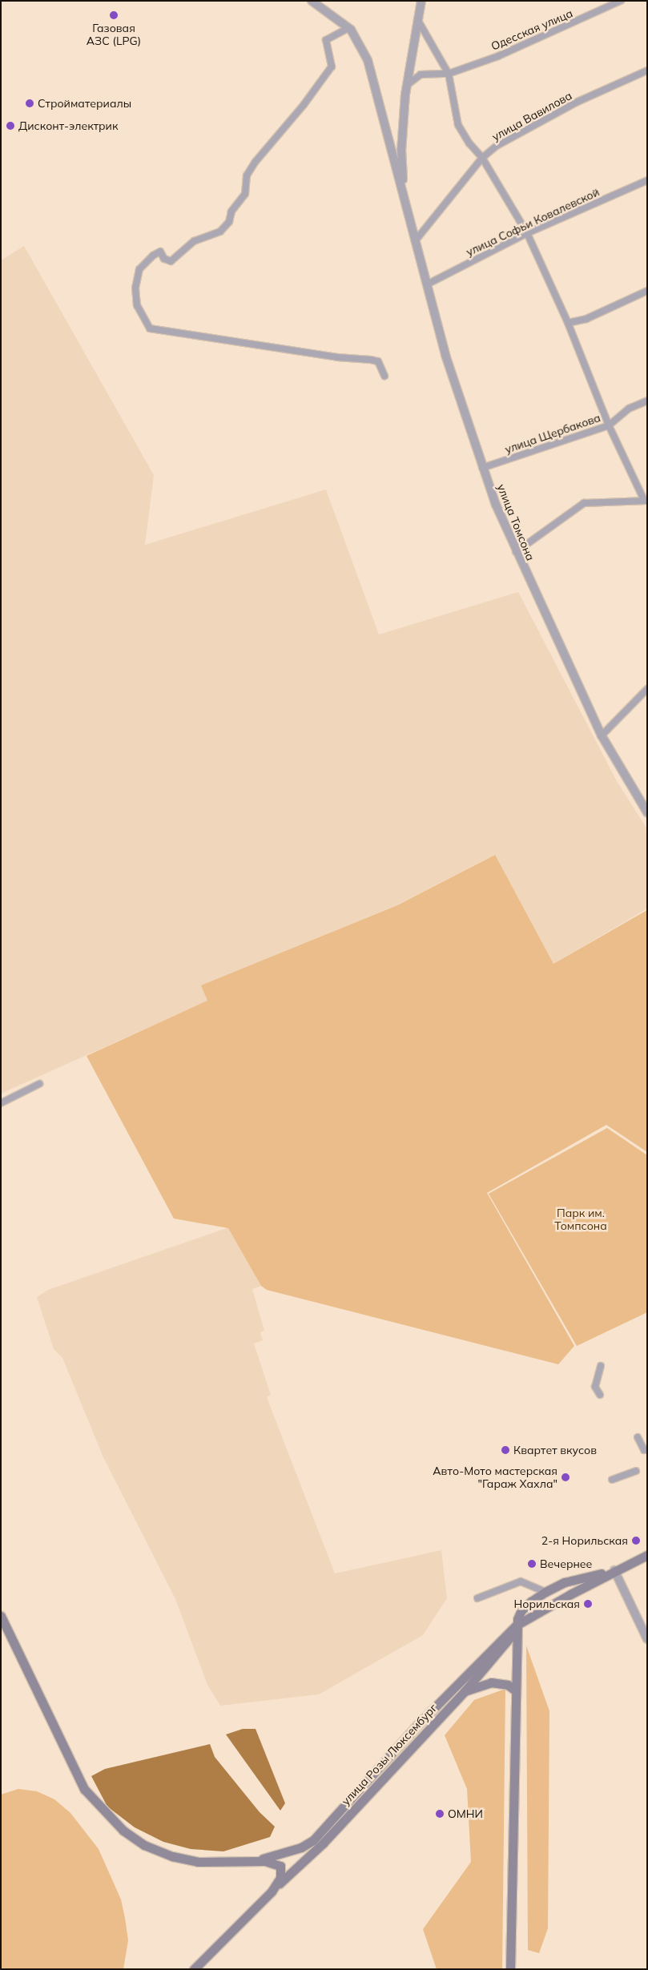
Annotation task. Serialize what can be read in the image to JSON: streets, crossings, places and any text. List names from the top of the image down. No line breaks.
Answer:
{"streets":{"main road":["улица Розы Люксембург"],"street":["Одесская улица","улица Вавилова","улица Софьи Ковалевской","улица Щербакова","улица Томсона"]},"crossings":[["улица Вавилова","улица Томсона"],["улица Софьи Ковалевской","улица Томсона"],["улица Щербакова","улица Томсона"]],"parks":["Парк им. Томпсона"],"places":["Газовая АЗС (LPG)","Стройматериалы","Дисконт-электрик","Квартет вкусов","Авто-Мото мастерская \"Гараж Хахла\"","2-я Норильская","Вечернее","Норильская","ОМНИ"]}
